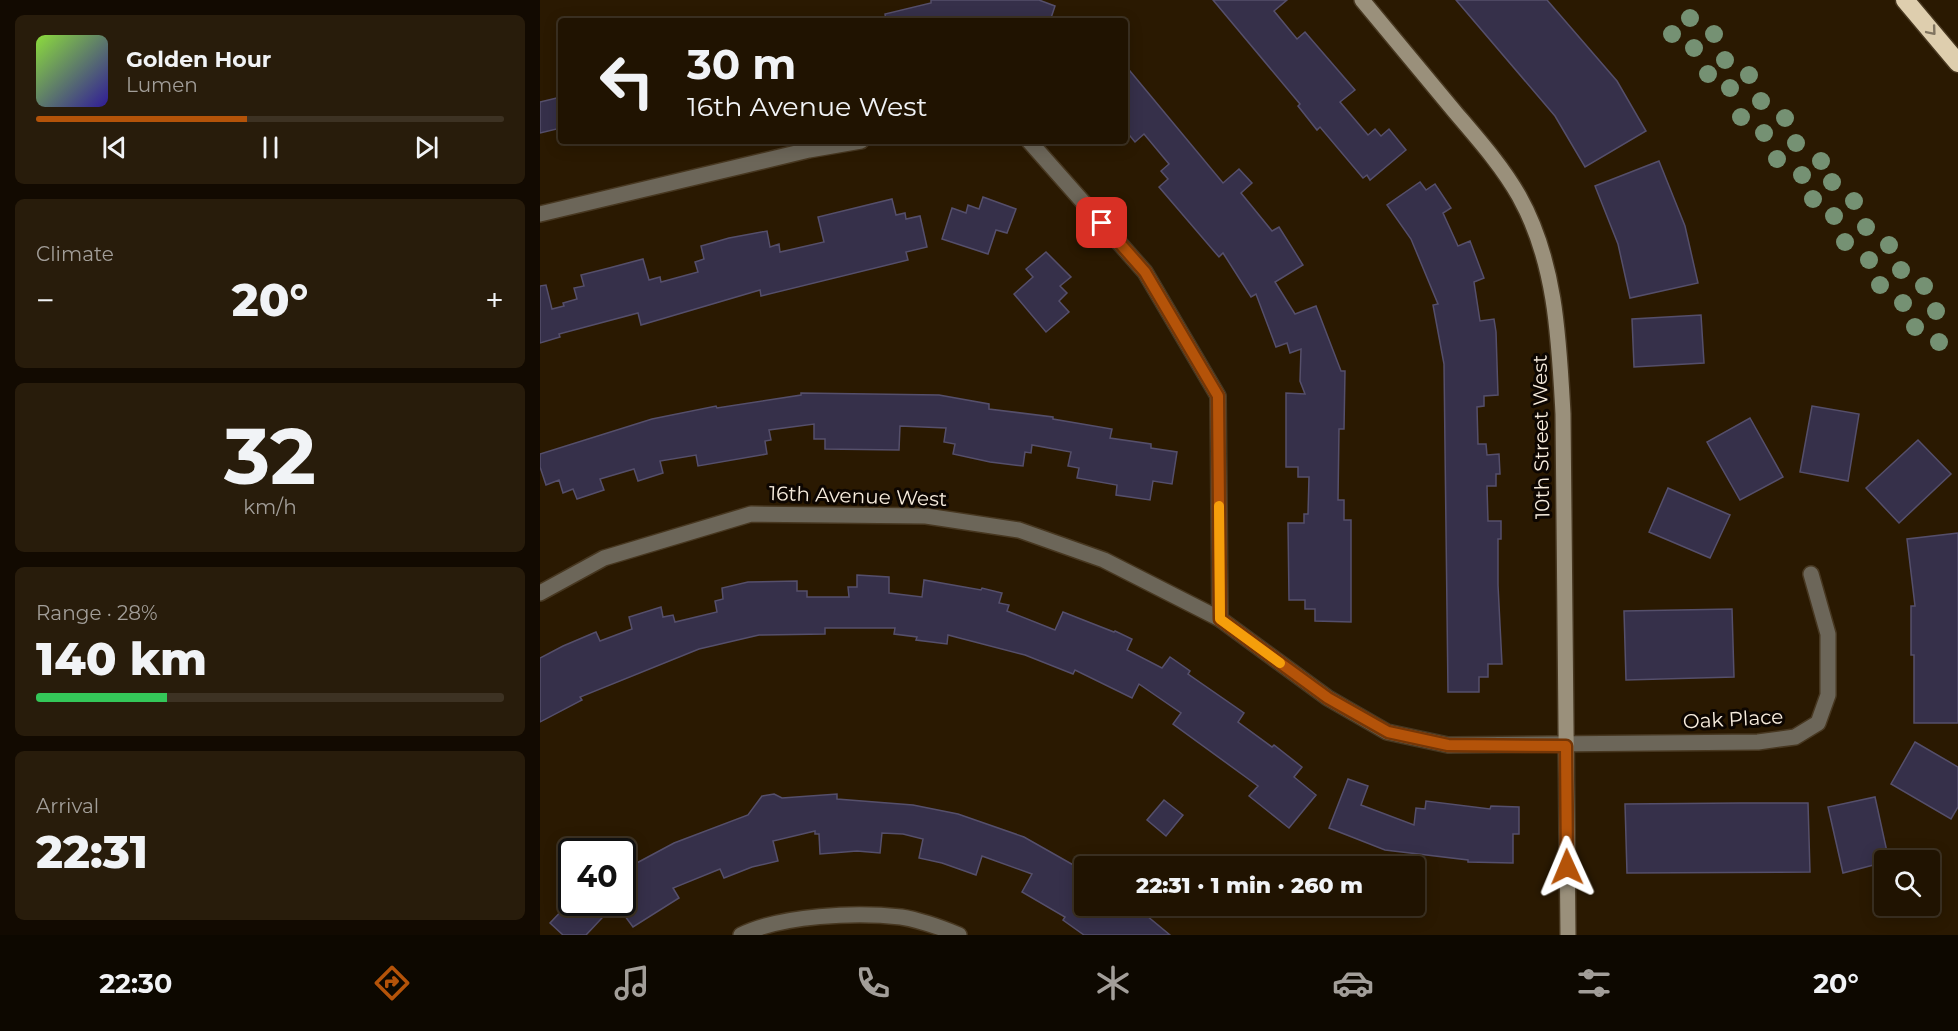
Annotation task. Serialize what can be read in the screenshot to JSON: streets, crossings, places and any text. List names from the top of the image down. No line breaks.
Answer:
{"streets":{"street":["10th Street West","16th Avenue West","Oak Place"]},"crossings":[["10th Street West","16th Avenue West"],["10th Street West","Oak Place"],["16th Avenue West","Oak Place"]],"page":{"turn":["30 m","16th Avenue West"],"song":["Golden Hour","Lumen"],"tile":["Climate",["32","km/h"],["Range · 28%","140 km"],["Arrival","22:31"]],"heat":["−","20°","+"],"limit":"40","trip":"22:31 · 1 min · 260 m","tabs":["22:30","20°"]}}
